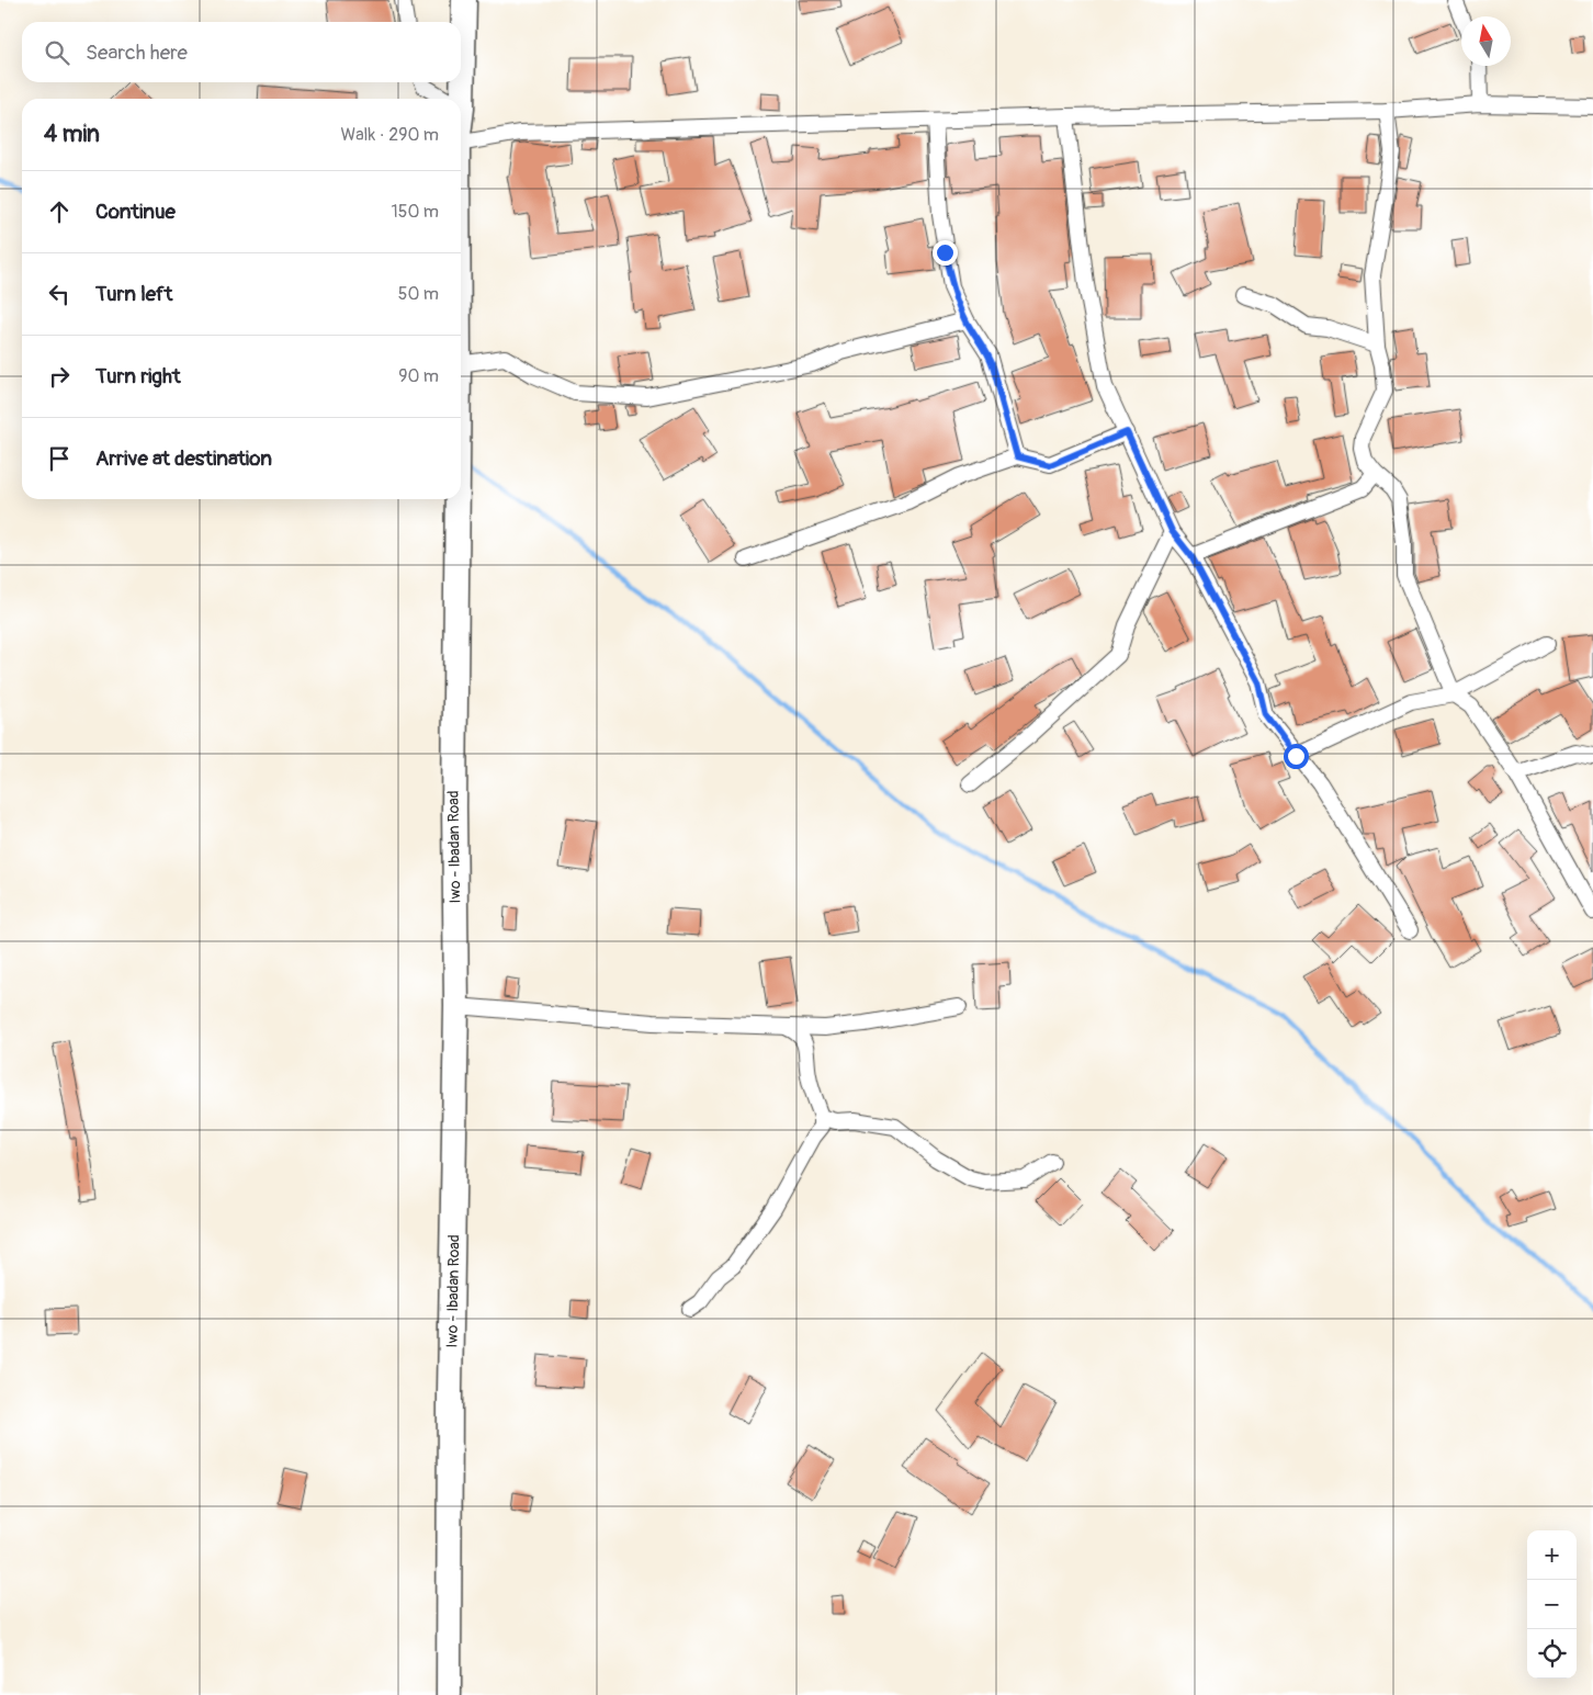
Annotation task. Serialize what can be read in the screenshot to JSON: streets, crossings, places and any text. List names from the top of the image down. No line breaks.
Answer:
{"streets":{"main road":["Iwo - Ibadan Road"]},"north":"top","page":{"search":"Search here","heading":["4 min","Walk · 290 m"],"list":[["Continue","150 m"],["Turn left","50 m"],["Turn right","90 m"],"Arrive at destination"],"map_buttons":["+","−"]}}
